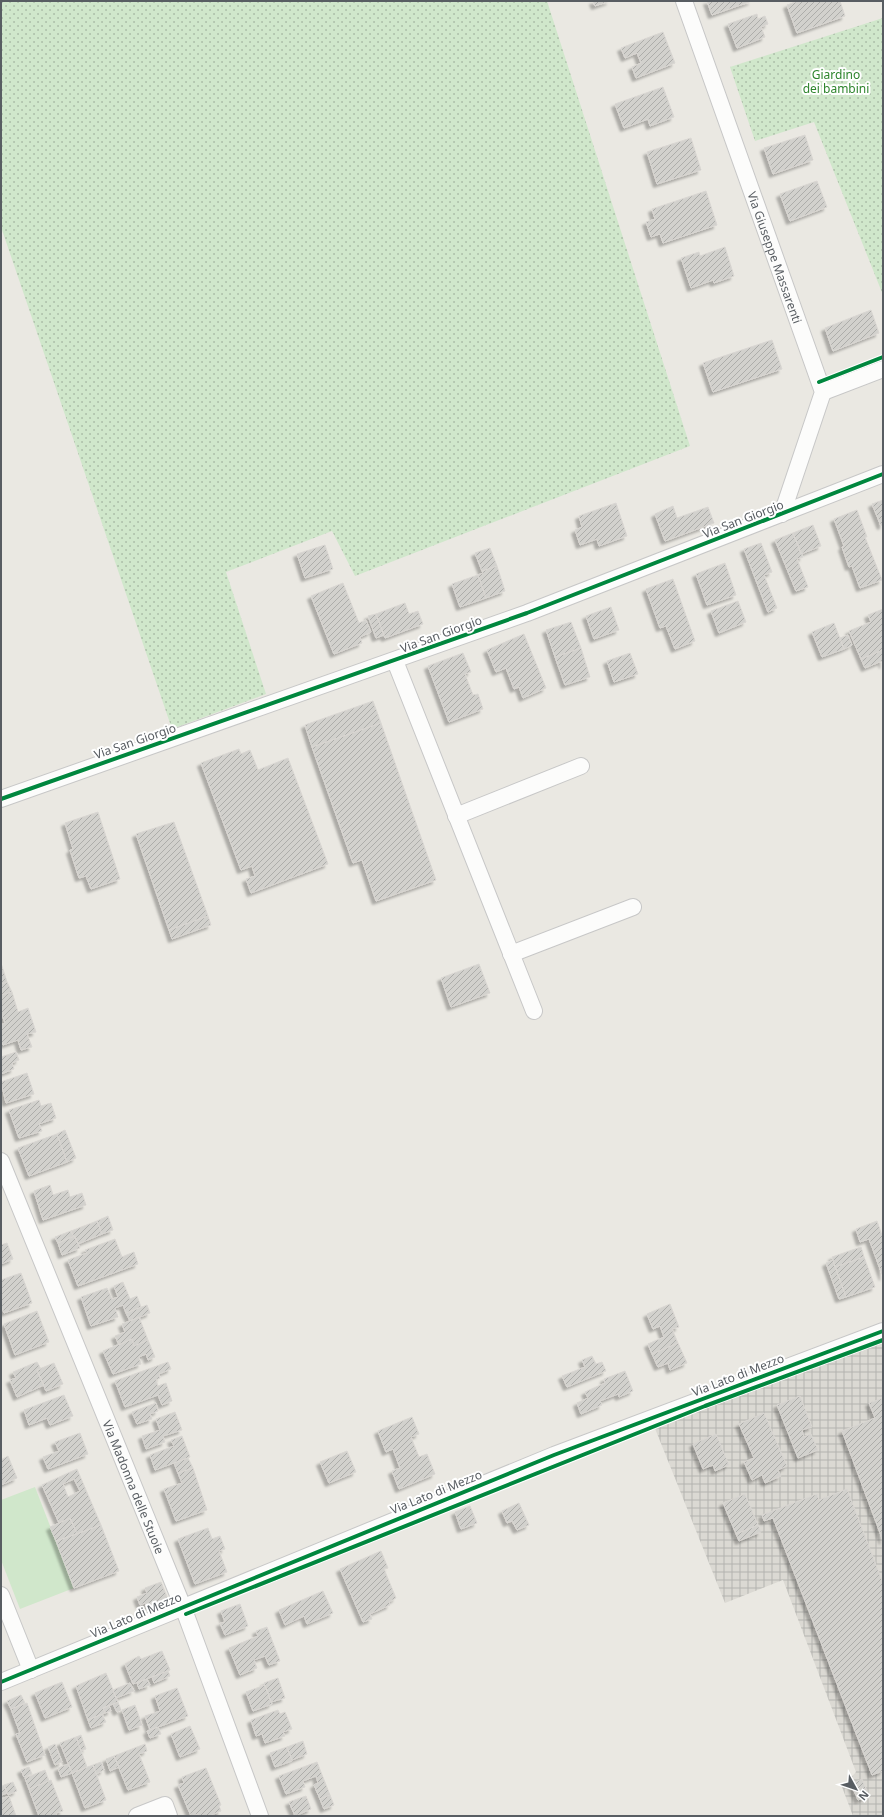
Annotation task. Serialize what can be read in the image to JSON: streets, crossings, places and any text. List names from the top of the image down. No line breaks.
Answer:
{"streets":{"street":["Via Giuseppe Massarenti","Via San Giorgio","Via Lato di Mezzo","Via Madonna delle Stuoie"]},"crossings":[["Via Lato di Mezzo","Via Madonna delle Stuoie"]],"parks":["Giardino dei bambini"],"north":"bottom right"}
